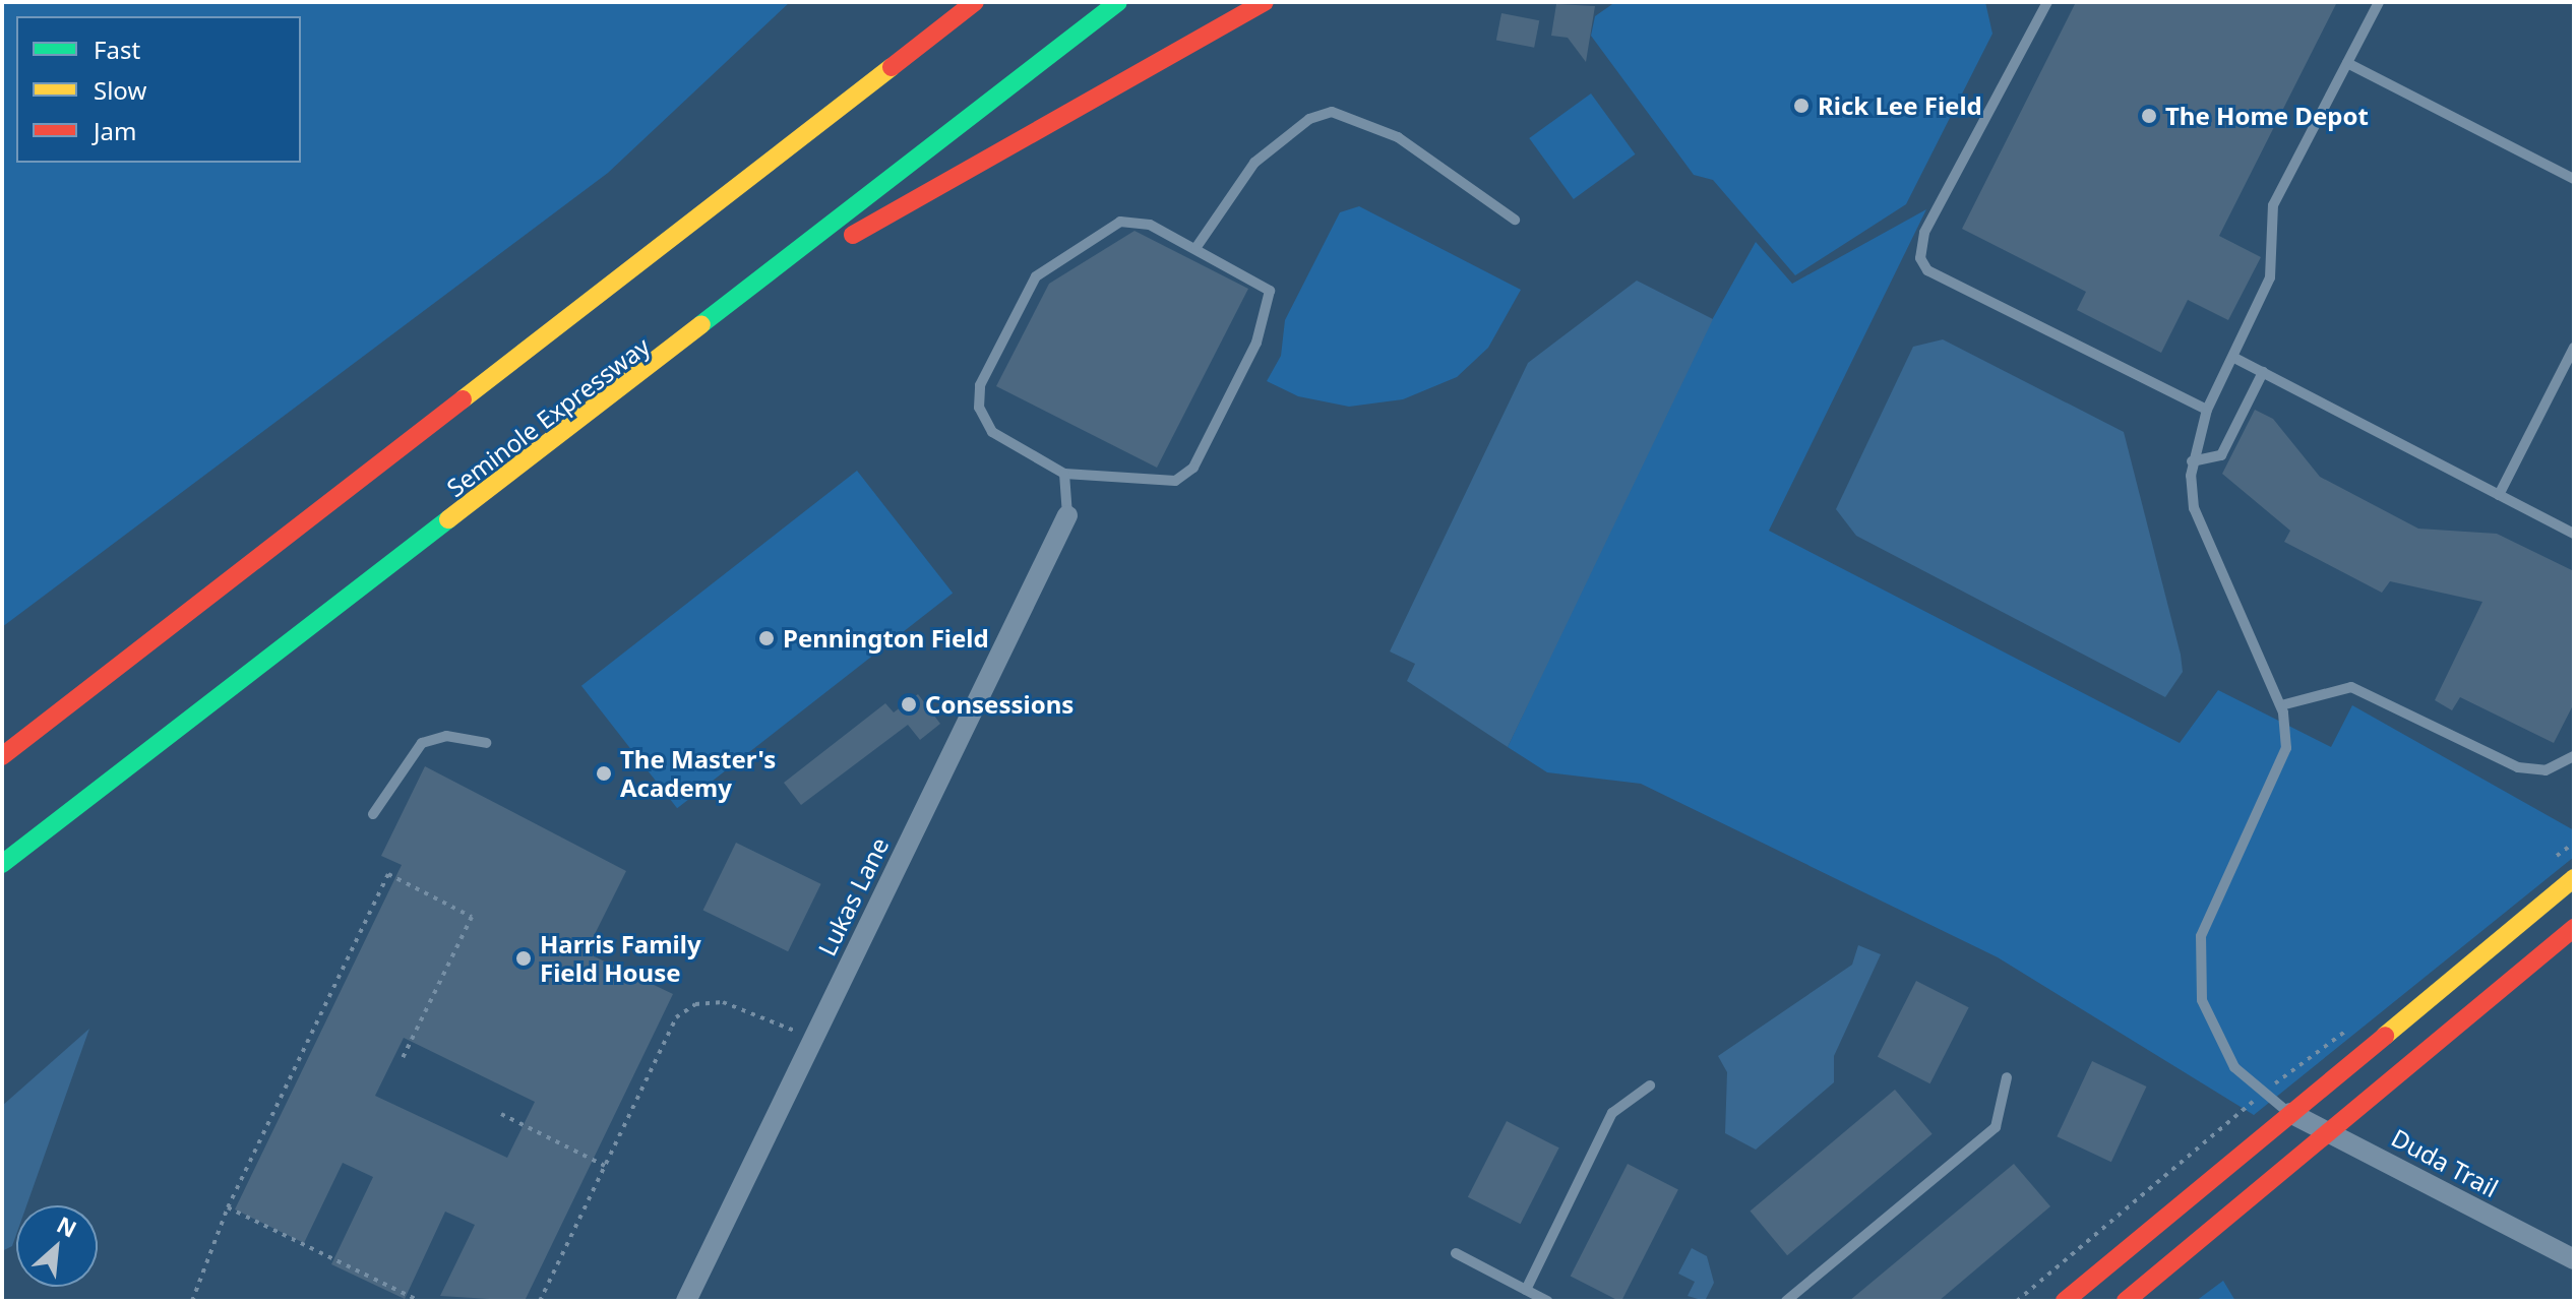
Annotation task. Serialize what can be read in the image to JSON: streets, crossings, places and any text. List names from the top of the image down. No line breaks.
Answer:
{"streets":{"main road":["Seminole Expressway"],"street":["Lukas Lane","Duda Trail"]},"places":["Rick Lee Field","The Home Depot","Pennington Field","Consessions","The Master's Academy","Harris Family Field House"],"legend":["Fast","Slow","Jam"],"north":"top right"}
